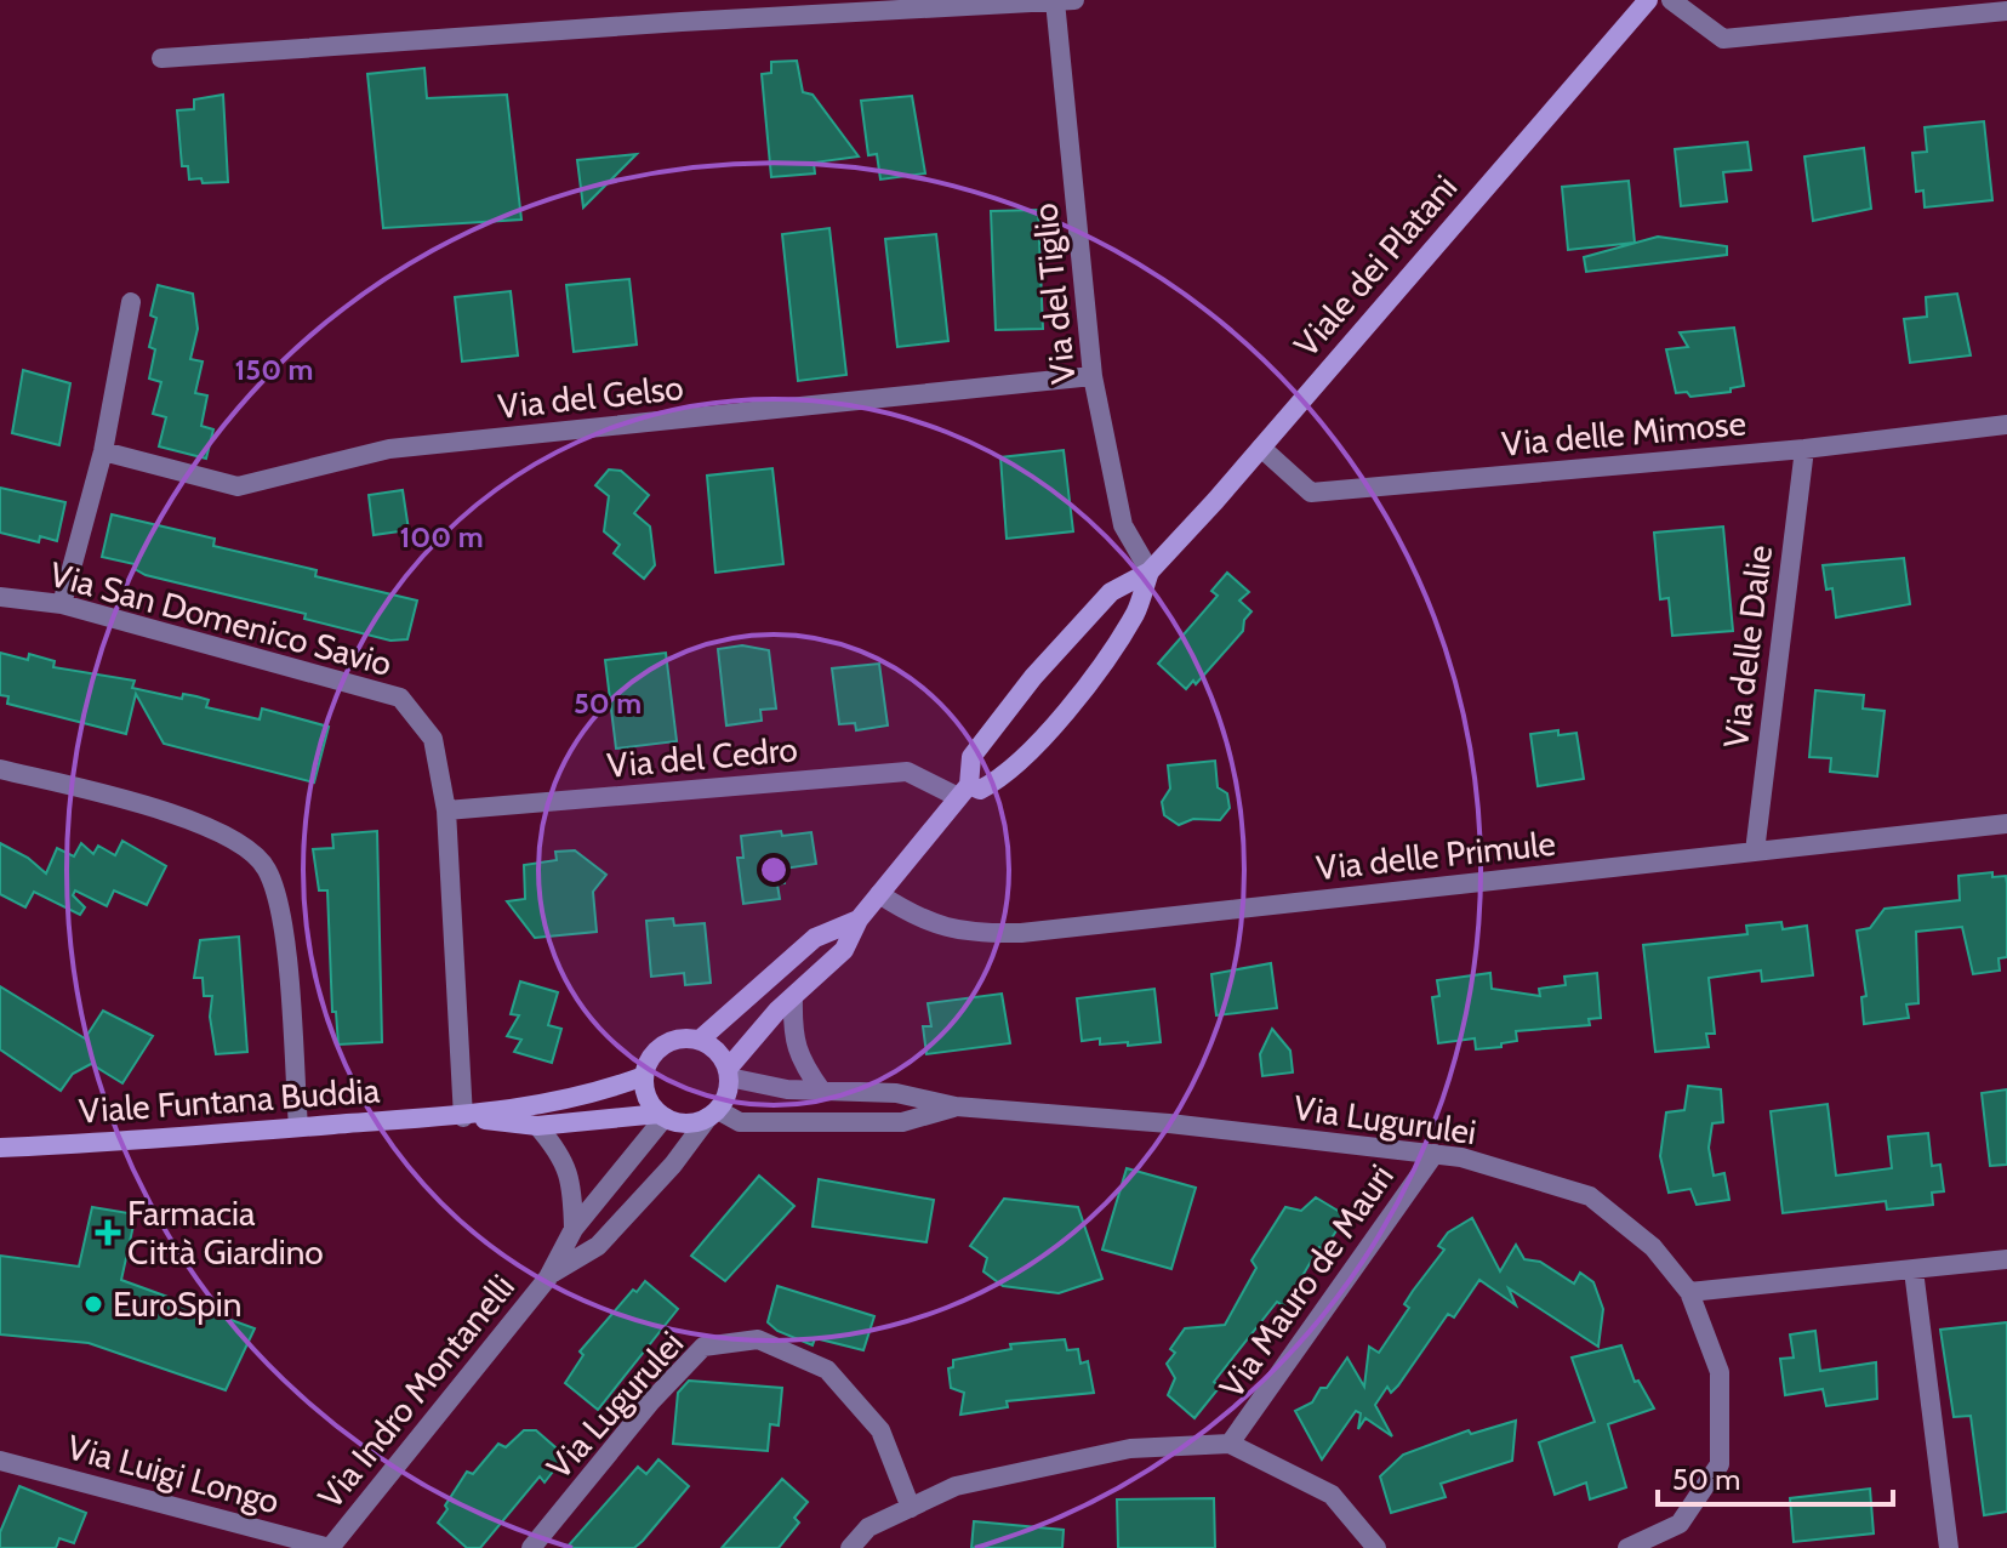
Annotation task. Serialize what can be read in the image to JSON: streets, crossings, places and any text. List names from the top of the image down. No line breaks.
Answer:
{"streets":{"main road":["Viale dei Platani","Viale Funtana Buddia"],"street":["Via del Tiglio","Via del Gelso","Via delle Mimose","Via San Domenico Savio","Via delle Dalie","Via del Cedro","Via delle Primule","Via Lugurulei","Via Mauro de Mauri","Via Indro Montanelli","Via Luigi Longo"]},"crossings":[["Viale dei Platani","Via del Tiglio"],["Viale dei Platani","Via delle Mimose"],["Viale dei Platani","Via del Cedro"],["Viale dei Platani","Via delle Primule"],["Viale dei Platani","Viale Funtana Buddia"],["Viale dei Platani","Via Lugurulei"],["Viale dei Platani","Via Indro Montanelli"],["Via del Tiglio","Via del Gelso"],["Via delle Mimose","Via delle Dalie"],["Via San Domenico Savio","Via del Cedro"],["Via San Domenico Savio","Viale Funtana Buddia"],["Via delle Dalie","Via delle Primule"],["Viale Funtana Buddia","Via Lugurulei"],["Viale Funtana Buddia","Via Indro Montanelli"],["Via Lugurulei","Via Mauro de Mauri"],["Via Lugurulei","Via Indro Montanelli"],["Via Indro Montanelli","Via Luigi Longo"]],"places":{"health":["Farmacia Città Giardino"],"other":["EuroSpin"]},"scale_bar":"50 m","rings":["150 m","100 m","50 m"]}
